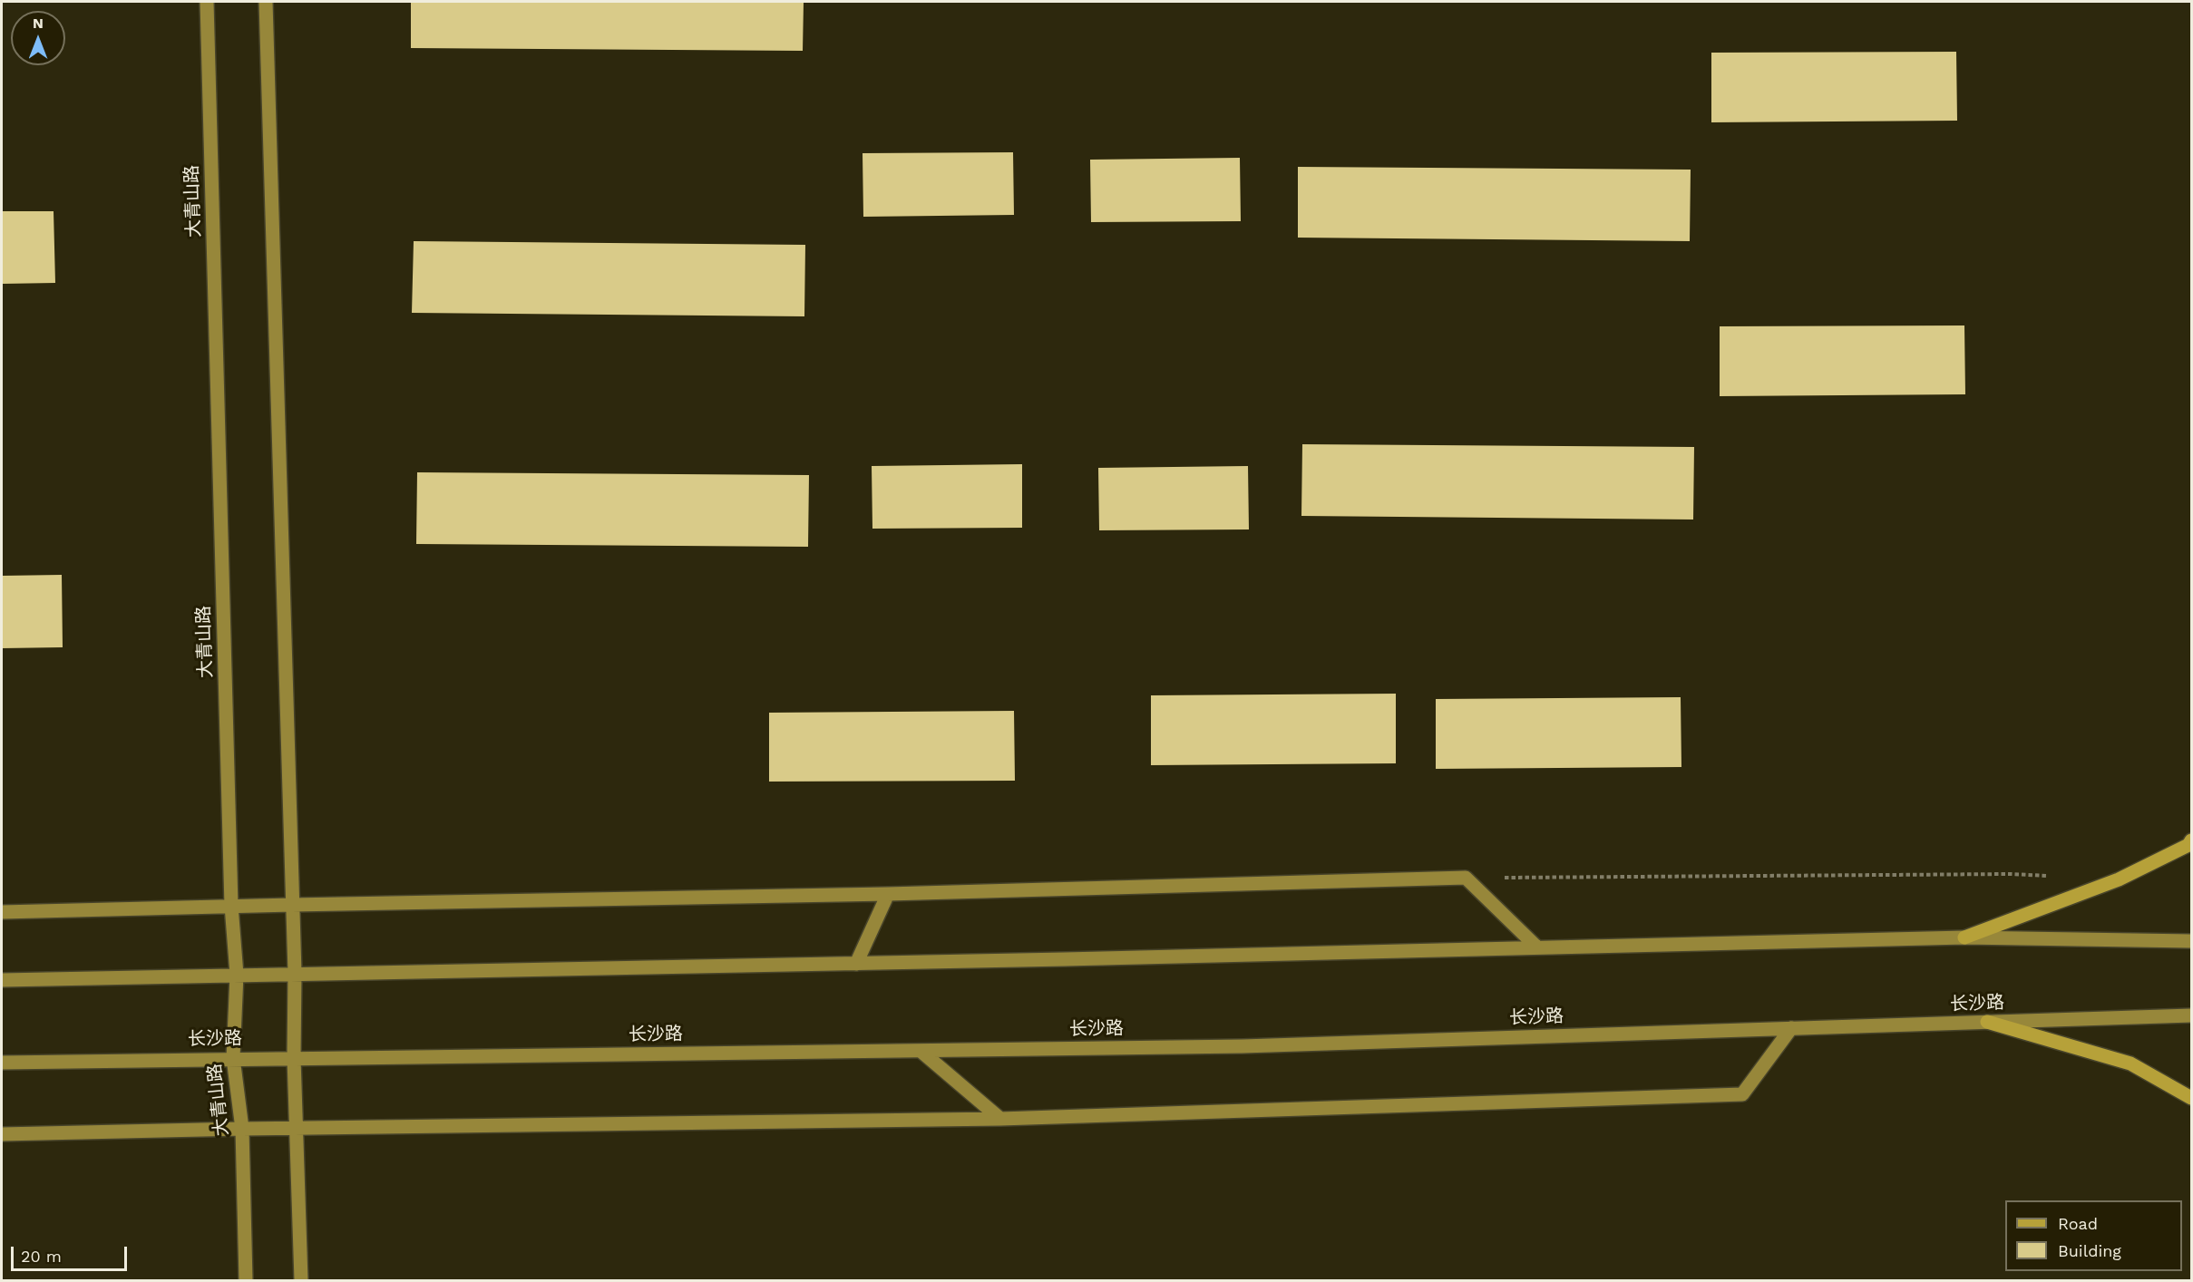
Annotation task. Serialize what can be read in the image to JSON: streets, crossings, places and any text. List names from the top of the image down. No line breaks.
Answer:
{"streets":{"street":["大青山路","长沙路"]},"crossings":[["大青山路","长沙路"]],"legend":["Road","Building"],"scale_bar":"20 m","north":"top"}
